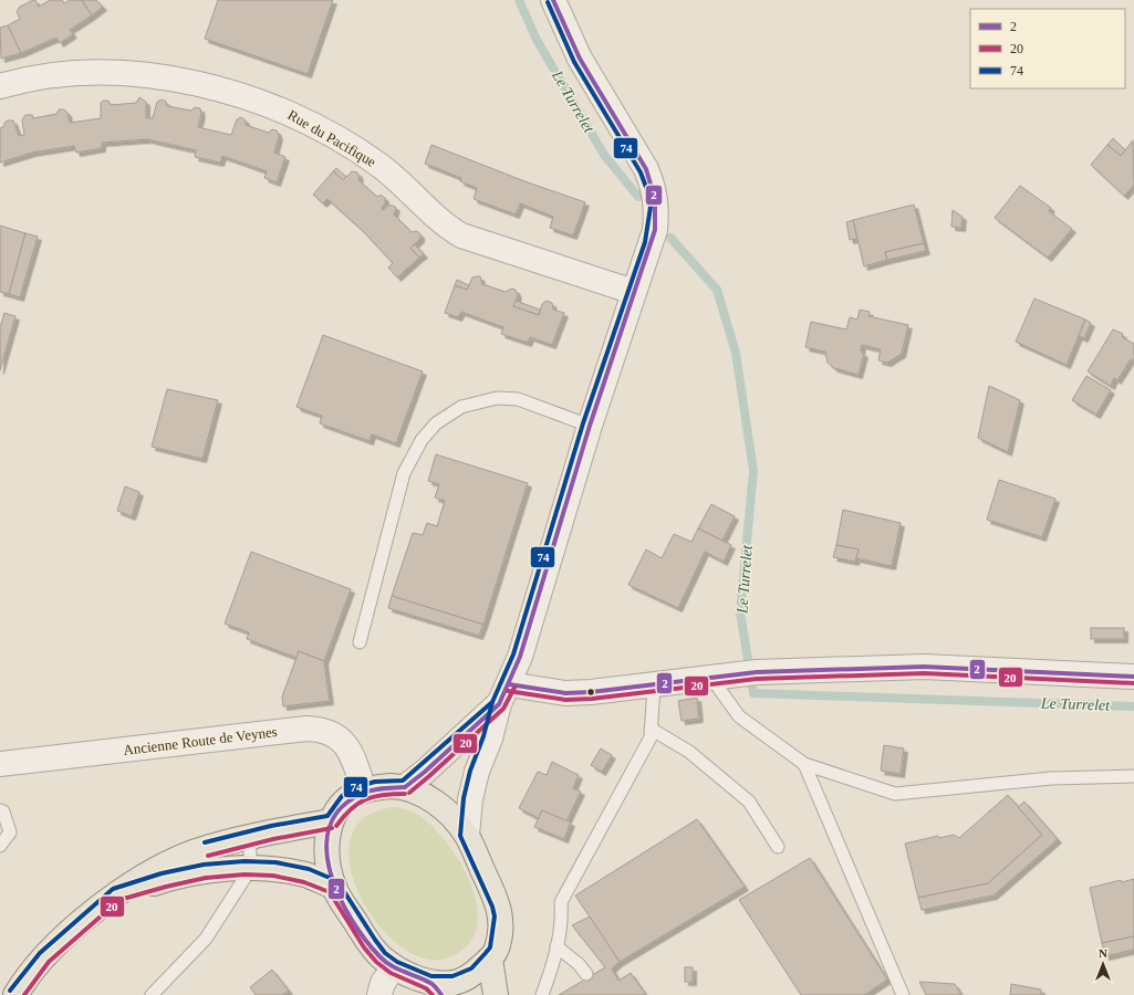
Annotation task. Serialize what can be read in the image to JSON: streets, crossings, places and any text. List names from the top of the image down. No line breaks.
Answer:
{"streets":{"street":["Rue du Pacifique","Ancienne Route de Veynes"]},"water":["Le Turrelet"],"lines":["transit line 2","transit line 74","transit line 20"],"legend":["2","20","74"],"north":"top"}
